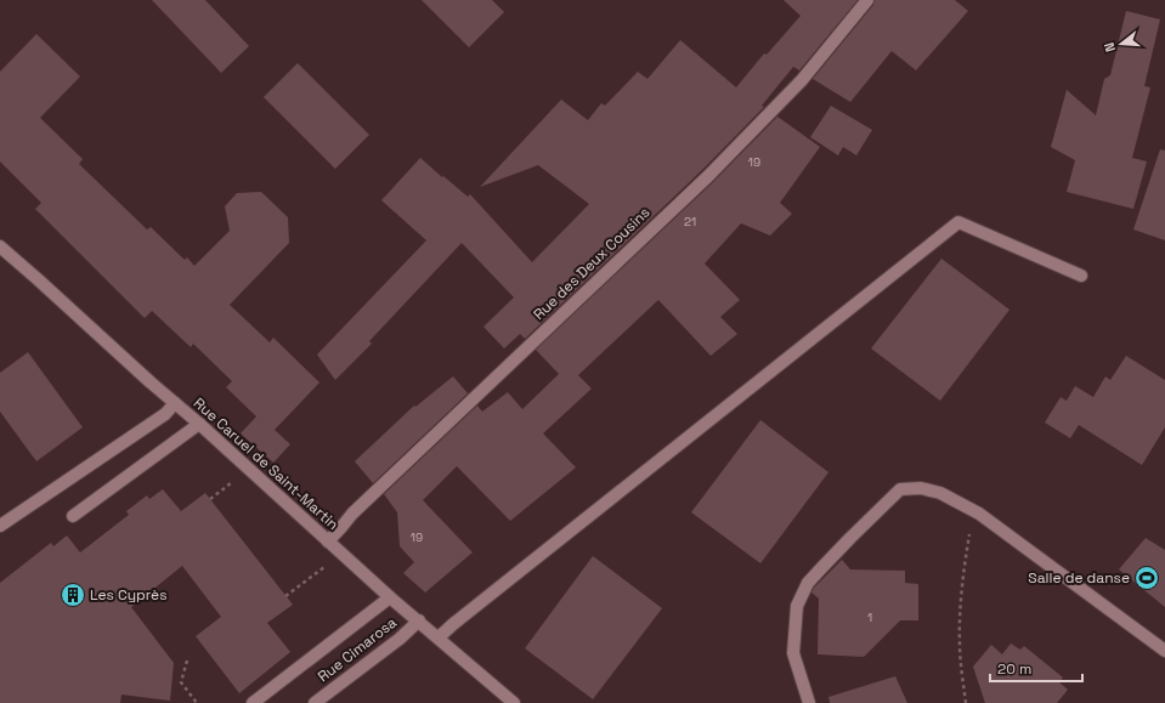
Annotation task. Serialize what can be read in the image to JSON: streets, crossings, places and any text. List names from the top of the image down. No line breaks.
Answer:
{"streets":{"street":["Rue des Deux Cousins","Rue Caruel de Saint-Martin","Rue Cimarosa"]},"crossings":[["Rue des Deux Cousins","Rue Caruel de Saint-Martin"],["Rue Caruel de Saint-Martin","Rue Cimarosa"]],"places":{"sports":["Salle de danse"],"building":["Les Cyprès"]},"house_numbers":["19","21","19","1"],"scale_bar":"20 m","north":"left"}
